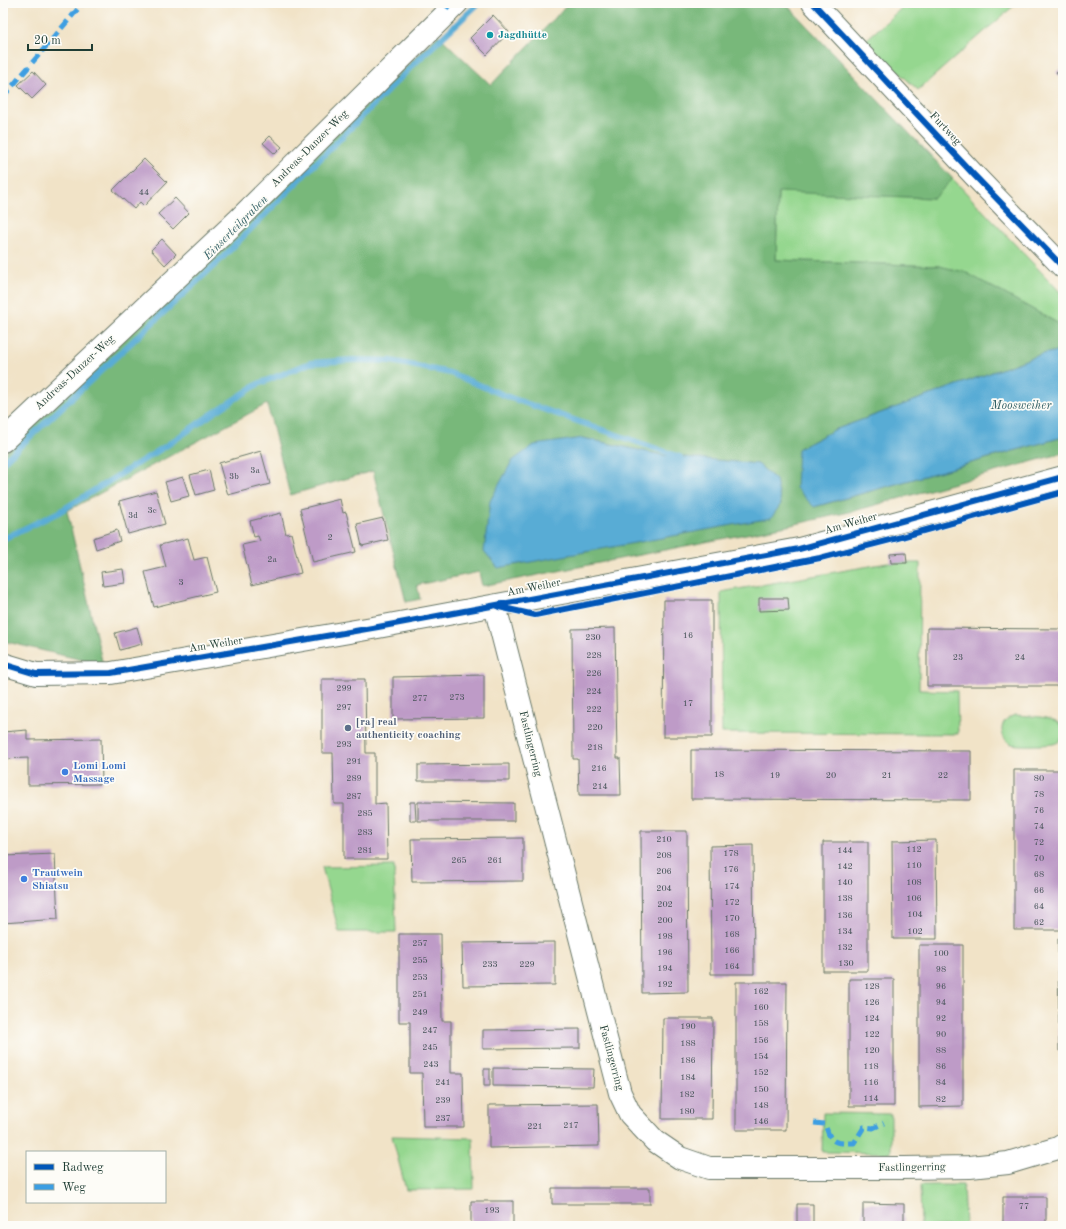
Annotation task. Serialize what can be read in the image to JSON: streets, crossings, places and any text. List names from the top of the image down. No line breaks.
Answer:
{"streets":{"street":["Furtweg","Andreas-Danzer-Weg","Am Weiher","Fastlingerring"]},"crossings":[["Am Weiher","Fastlingerring"]],"water":["Einserteilgraben","Moosweiher"],"places":["Jagdhütte","[ra] real authenticity coaching","Lomi Lomi Massage","Trautwein Shiatsu"],"house_numbers":["44","3a","3b","3c","3d","2","2a","3","16","230","228","23","24","226","299","224","273","277","17","297","222","220","293","218","291","216","18","19","20","21","22","289","80","214","78","287","76","285","74","283","210","72","112","281","144","178","208","70","265","261","110","142","176","206","68","140","108","174","204","66","138","106","172","202","64","104","136","170","200","62","134","102","168","198","257","132","166","196","100","255","130","233","229","164","194","98","253","192","128","96","162","251","126","94","160","249","124","92","158","190","247","122","90","156","188","245","120","88","154","186","243","118","86","152","184","241","116","84","150","182","114","82","239","148","180","237","146","217","221","77","193"],"legend":["Radweg","Weg"],"scale_bar":"20 m"}
